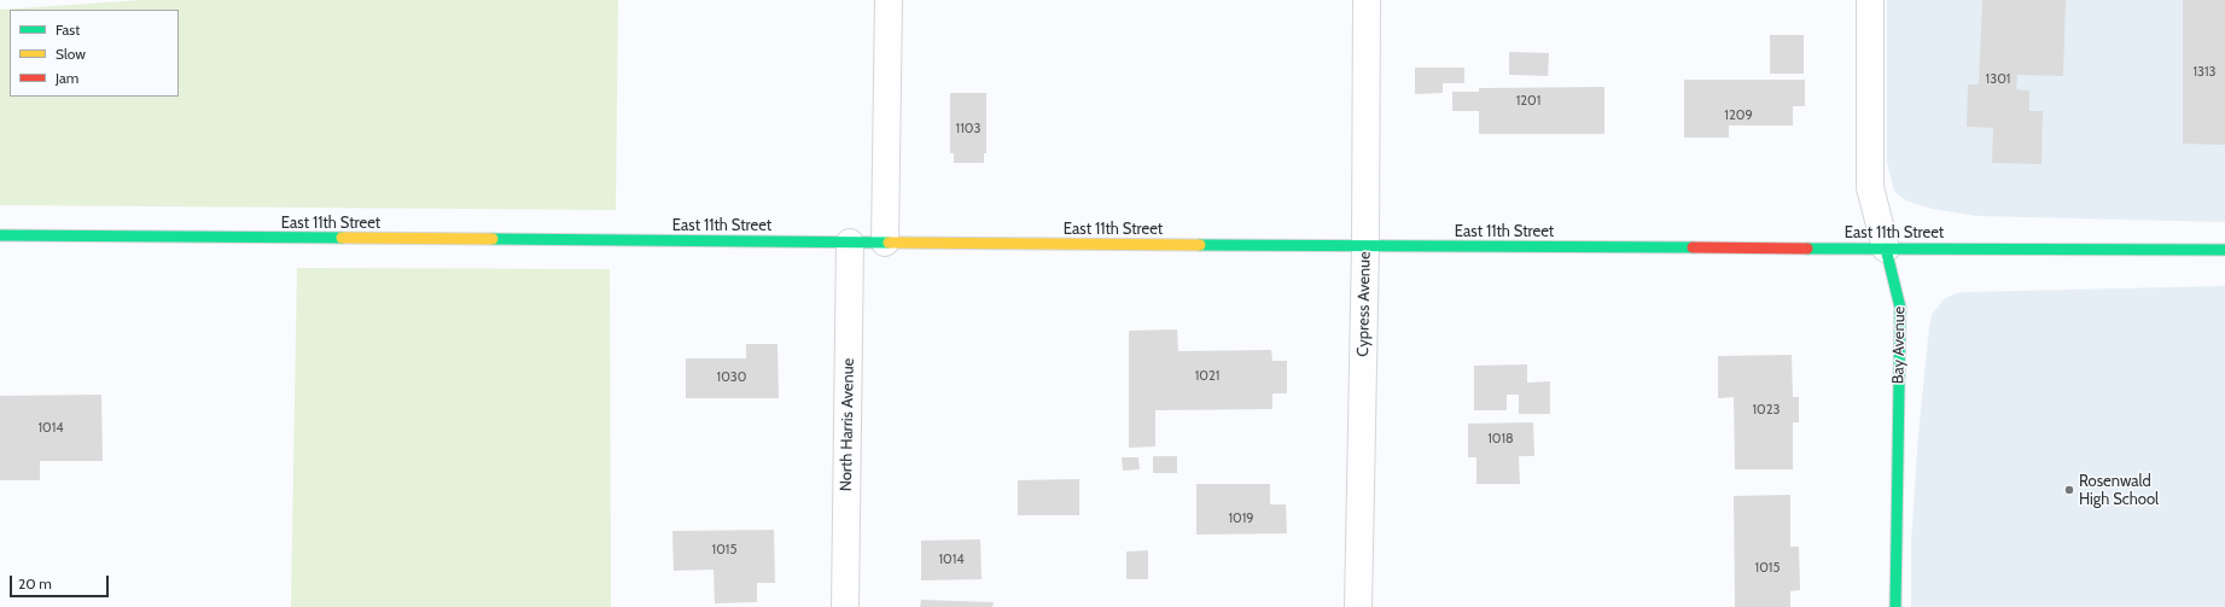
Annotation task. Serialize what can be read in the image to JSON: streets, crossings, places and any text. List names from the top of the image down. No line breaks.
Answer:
{"streets":{"main road":["East 11th Street","Bay Avenue"],"street":["Cypress Avenue","North Harris Avenue"]},"crossings":[["East 11th Street","Cypress Avenue"],["East 11th Street","Bay Avenue"],["East 11th Street","North Harris Avenue"]],"places":["Rosenwald High School"],"house_numbers":["1313","1301","1201","1209","1103","1021","1030","1023","1014","1018","1019","1015","1014","1015"],"legend":["Fast","Slow","Jam"],"scale_bar":"20 m"}
